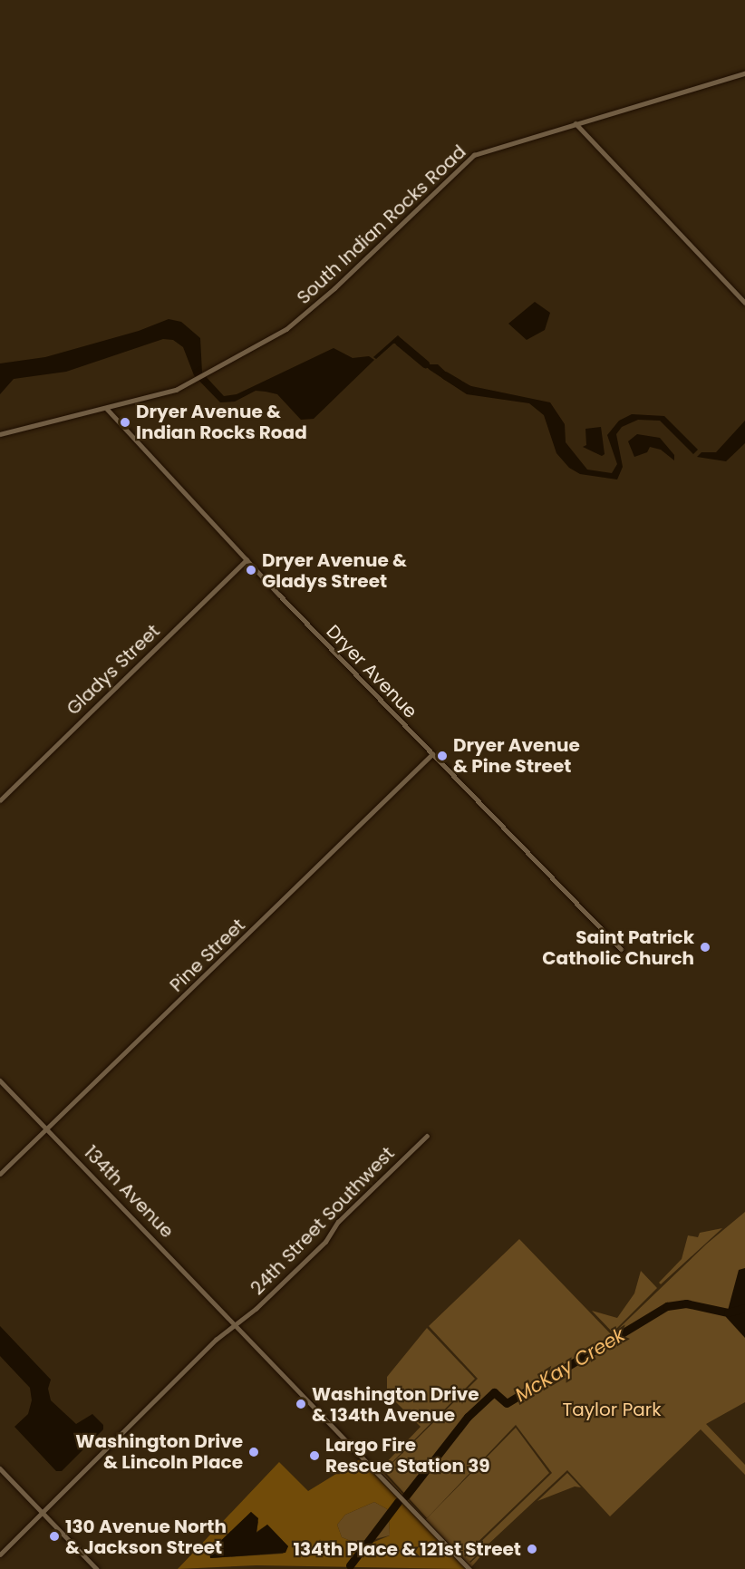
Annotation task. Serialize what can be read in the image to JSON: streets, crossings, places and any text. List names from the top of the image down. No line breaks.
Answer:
{"streets":{"street":["South Indian Rocks Road","Gladys Street","Dryer Avenue","Pine Street","134th Avenue","24th Street Southwest"]},"crossings":[["South Indian Rocks Road","Dryer Avenue"],["Gladys Street","Dryer Avenue"],["Dryer Avenue","Pine Street"],["Pine Street","134th Avenue"],["134th Avenue","24th Street Southwest"]],"water":["McKay Creek"],"parks":["Taylor Park"],"places":["Dryer Avenue & Indian Rocks Road","Dryer Avenue & Gladys Street","Dryer Avenue & Pine Street","Saint Patrick Catholic Church","Washington Drive & 134th Avenue","Washington Drive & Lincoln Place","Largo Fire Rescue Station 39","130 Avenue North & Jackson Street","134th Place & 121st Street"]}
